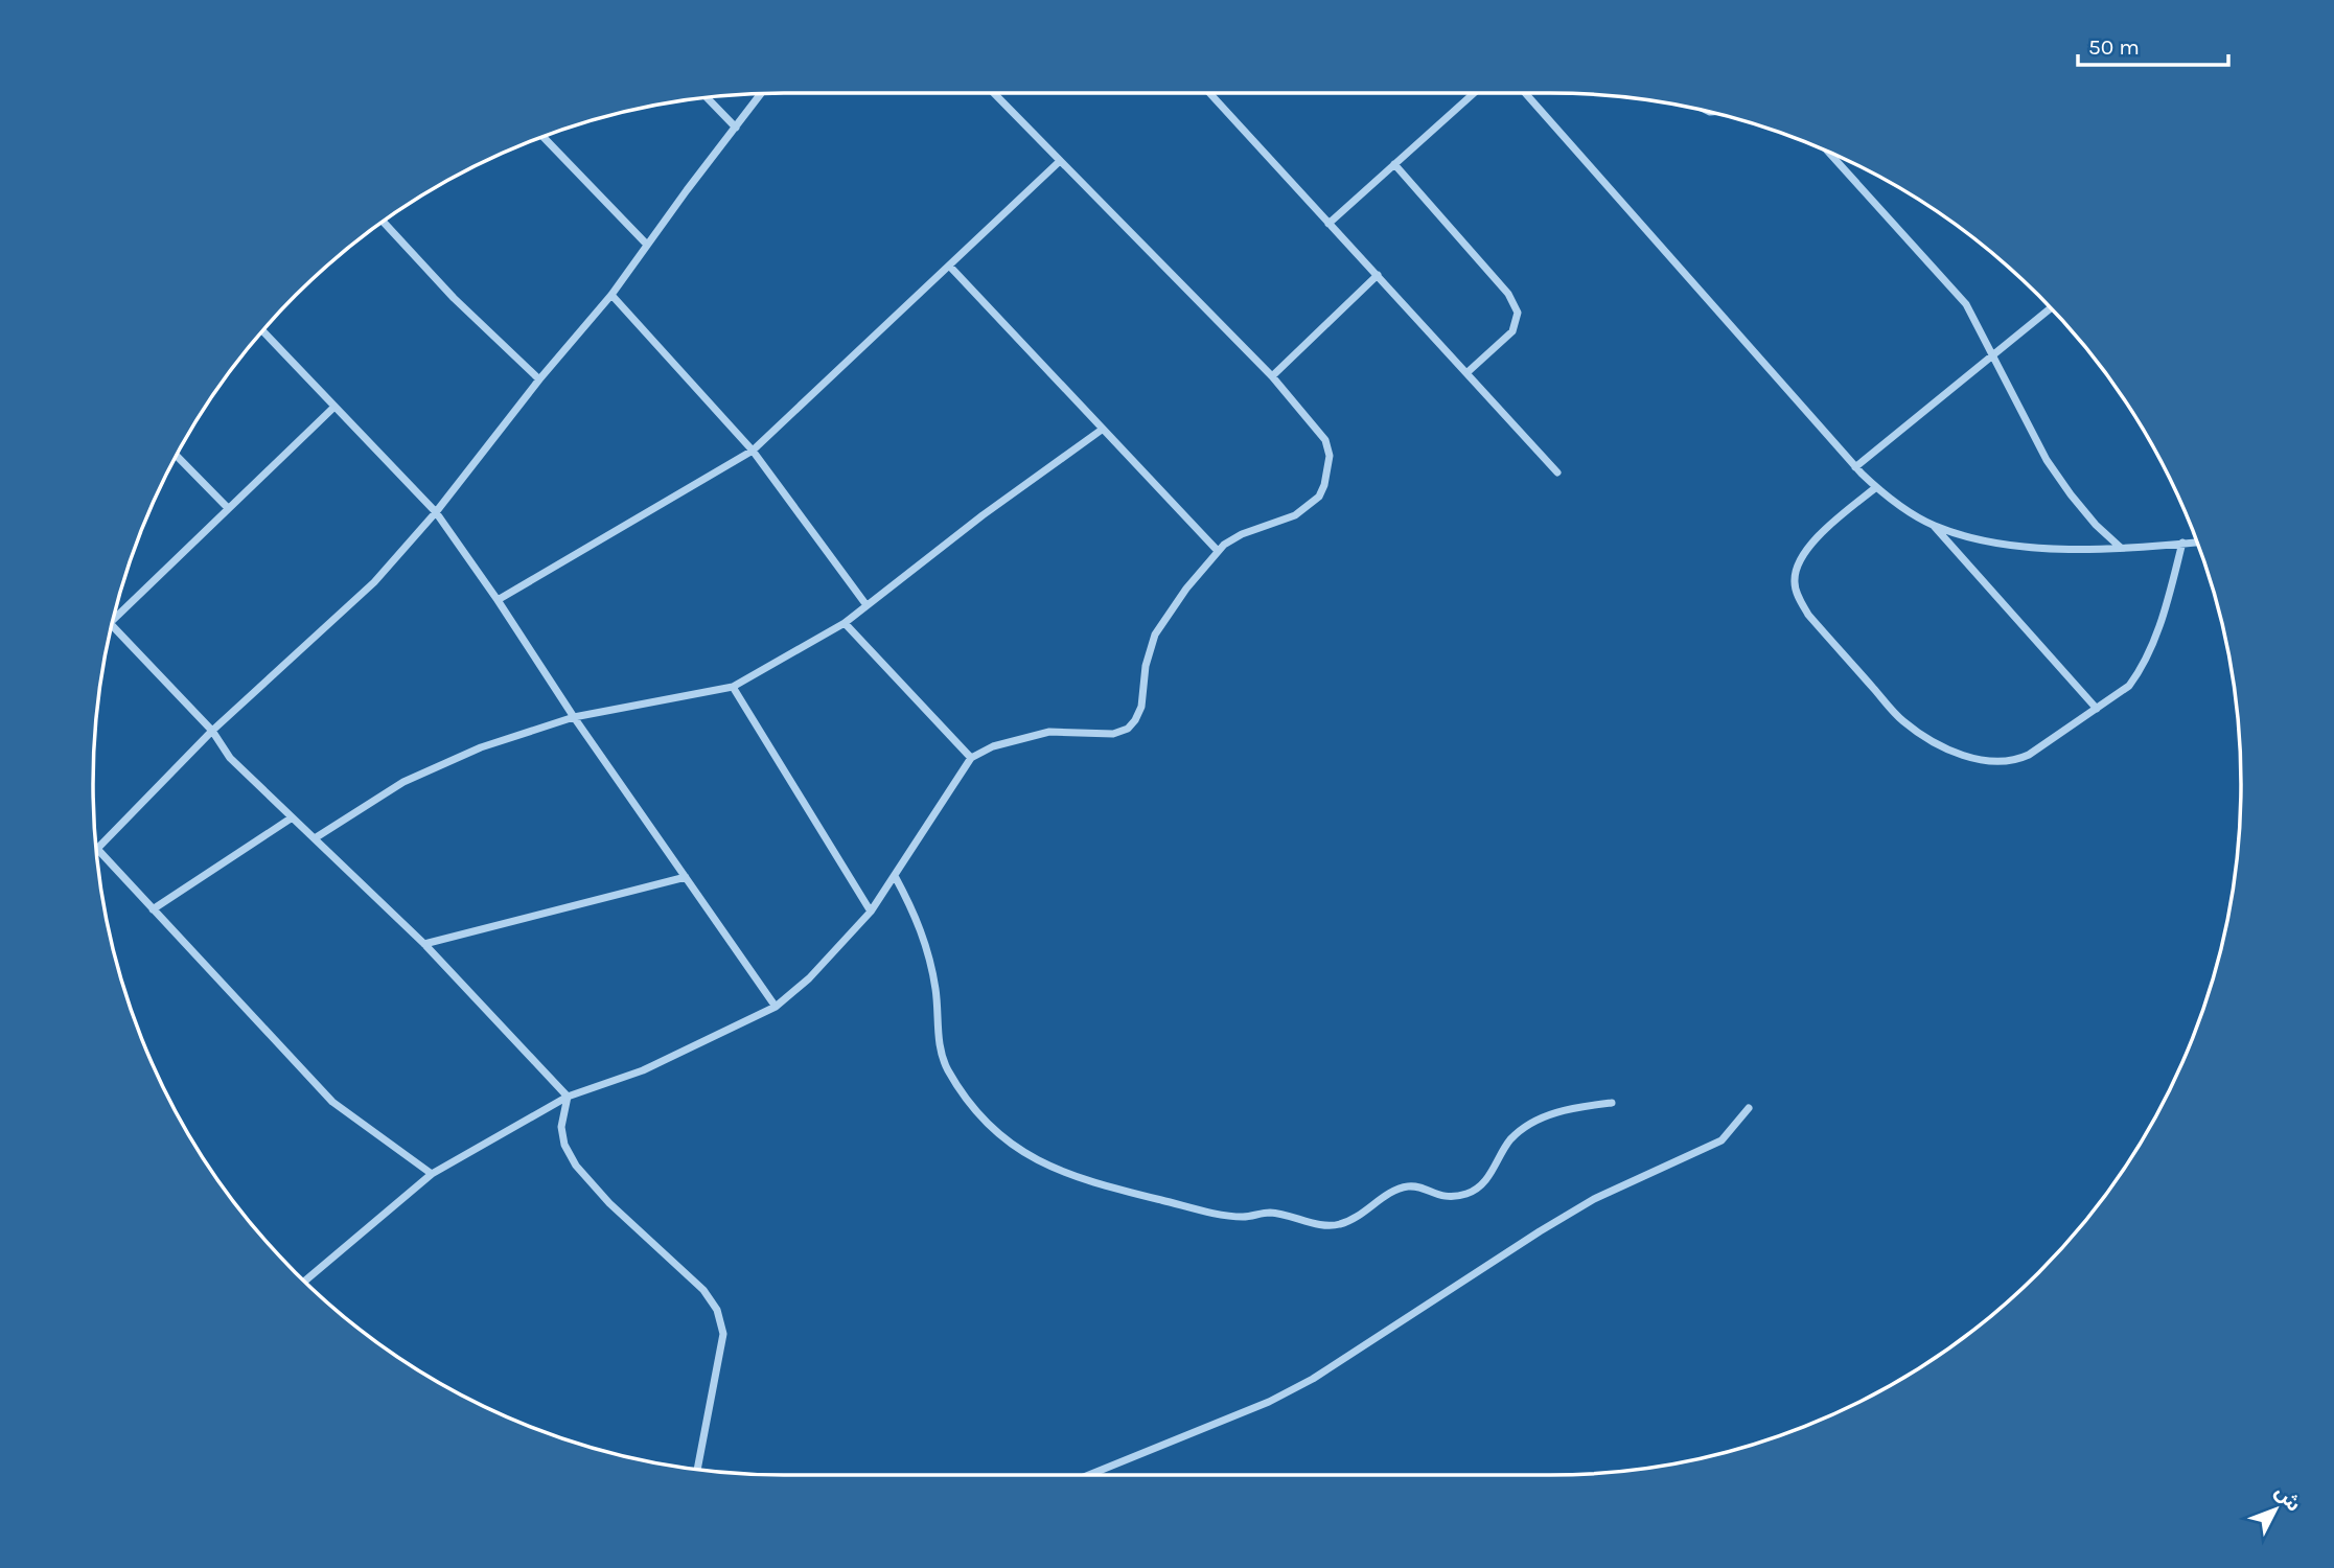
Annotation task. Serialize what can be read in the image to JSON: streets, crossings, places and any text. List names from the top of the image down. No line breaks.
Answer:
{"scale_bar":"50 m","north":"top right"}
